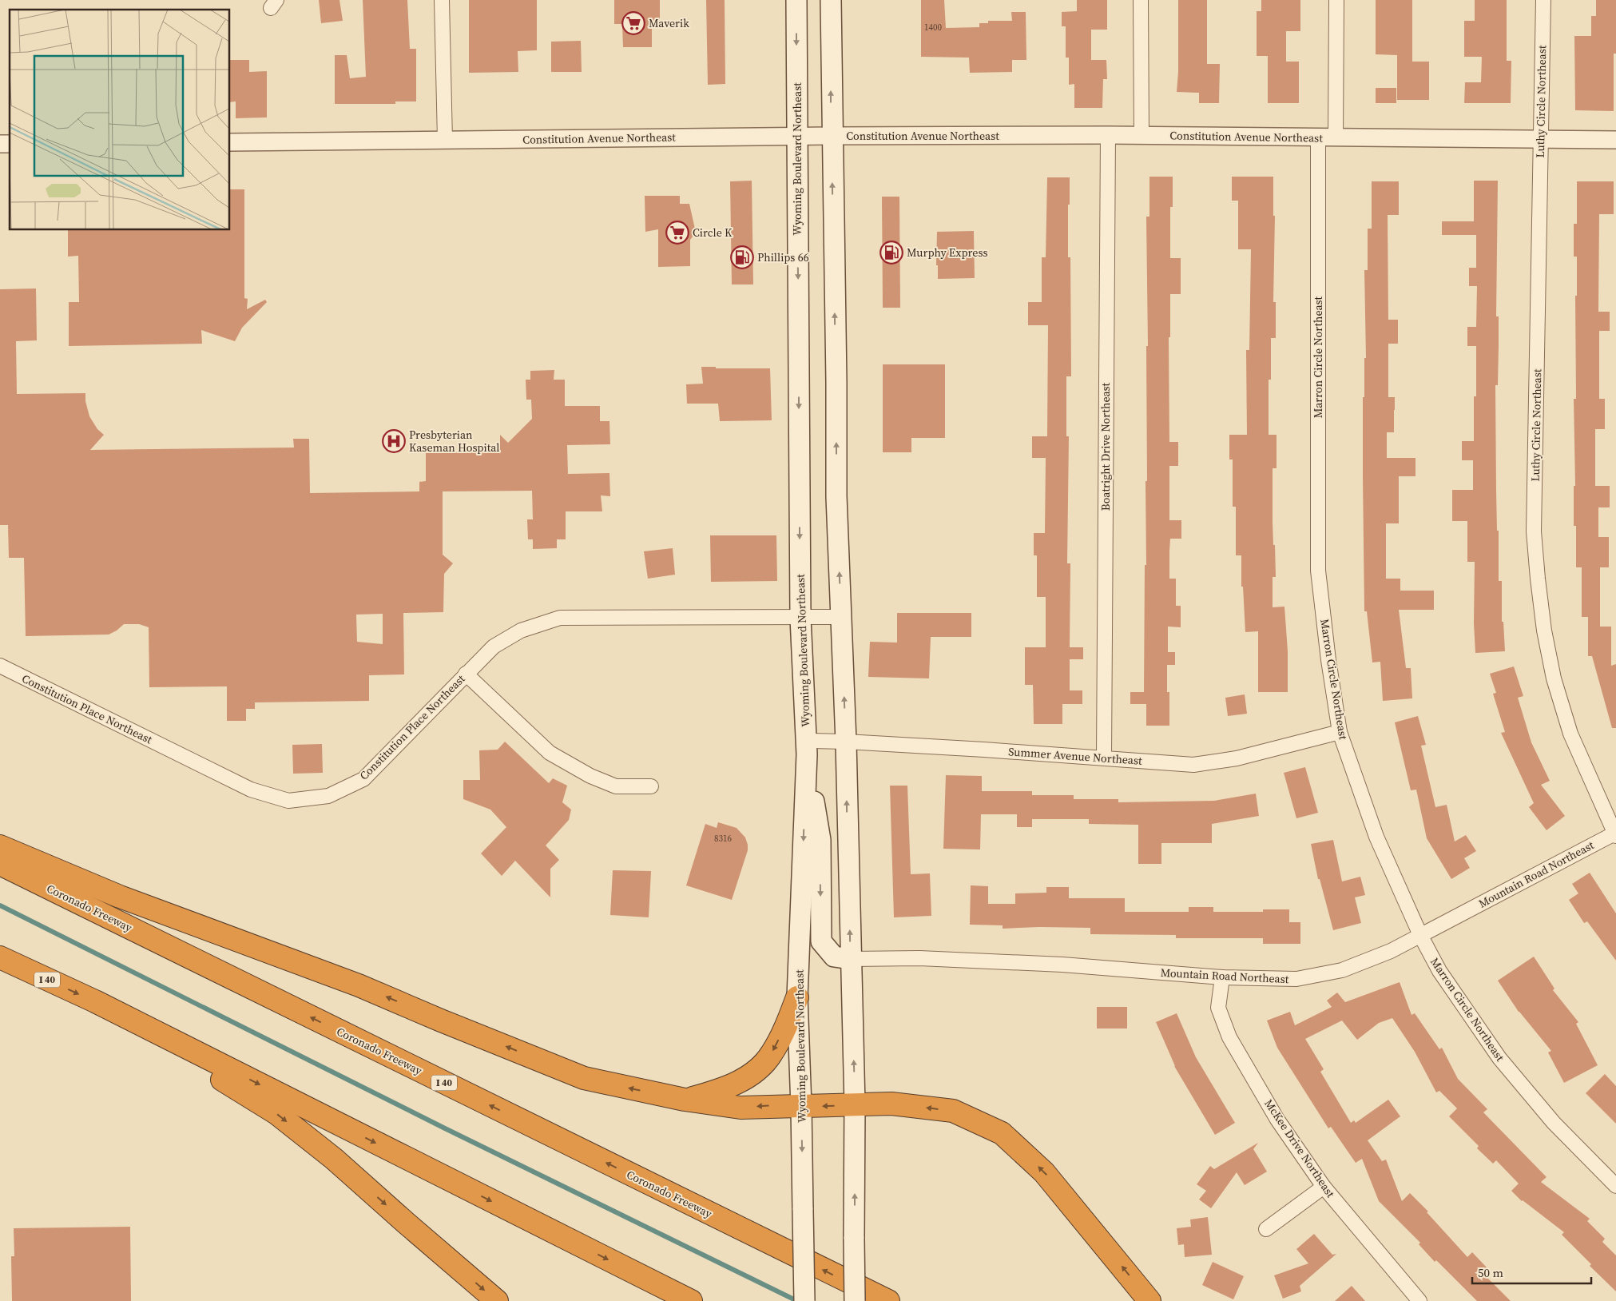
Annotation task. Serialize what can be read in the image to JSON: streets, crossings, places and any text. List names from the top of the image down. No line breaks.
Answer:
{"streets":{"highway":["Coronado Freeway","I 40"],"main road":["Wyoming Boulevard Northeast"],"street":["Luthy Circle Northeast","Constitution Avenue Northeast","Marron Circle Northeast","Boatright Drive Northeast","Constitution Place Northeast","Summer Avenue Northeast","Mountain Road Northeast","McKee Drive Northeast"]},"crossings":[["Luthy Circle Northeast","Constitution Avenue Northeast"],["Luthy Circle Northeast","Mountain Road Northeast"],["Constitution Avenue Northeast","Wyoming Boulevard Northeast"],["Constitution Avenue Northeast","Marron Circle Northeast"],["Constitution Avenue Northeast","Boatright Drive Northeast"],["Wyoming Boulevard Northeast","Constitution Place Northeast"],["Wyoming Boulevard Northeast","Summer Avenue Northeast"],["Marron Circle Northeast","Summer Avenue Northeast"],["Marron Circle Northeast","Mountain Road Northeast"],["Boatright Drive Northeast","Summer Avenue Northeast"],["Mountain Road Northeast","McKee Drive Northeast"]],"places":{"supermarket":["Maverik","Circle K"],"fuel station":["Murphy Express","Phillips 66"],"hospital":["Presbyterian Kaseman Hospital"]},"house_numbers":["1400","8316"],"scale_bar":"50 m"}
